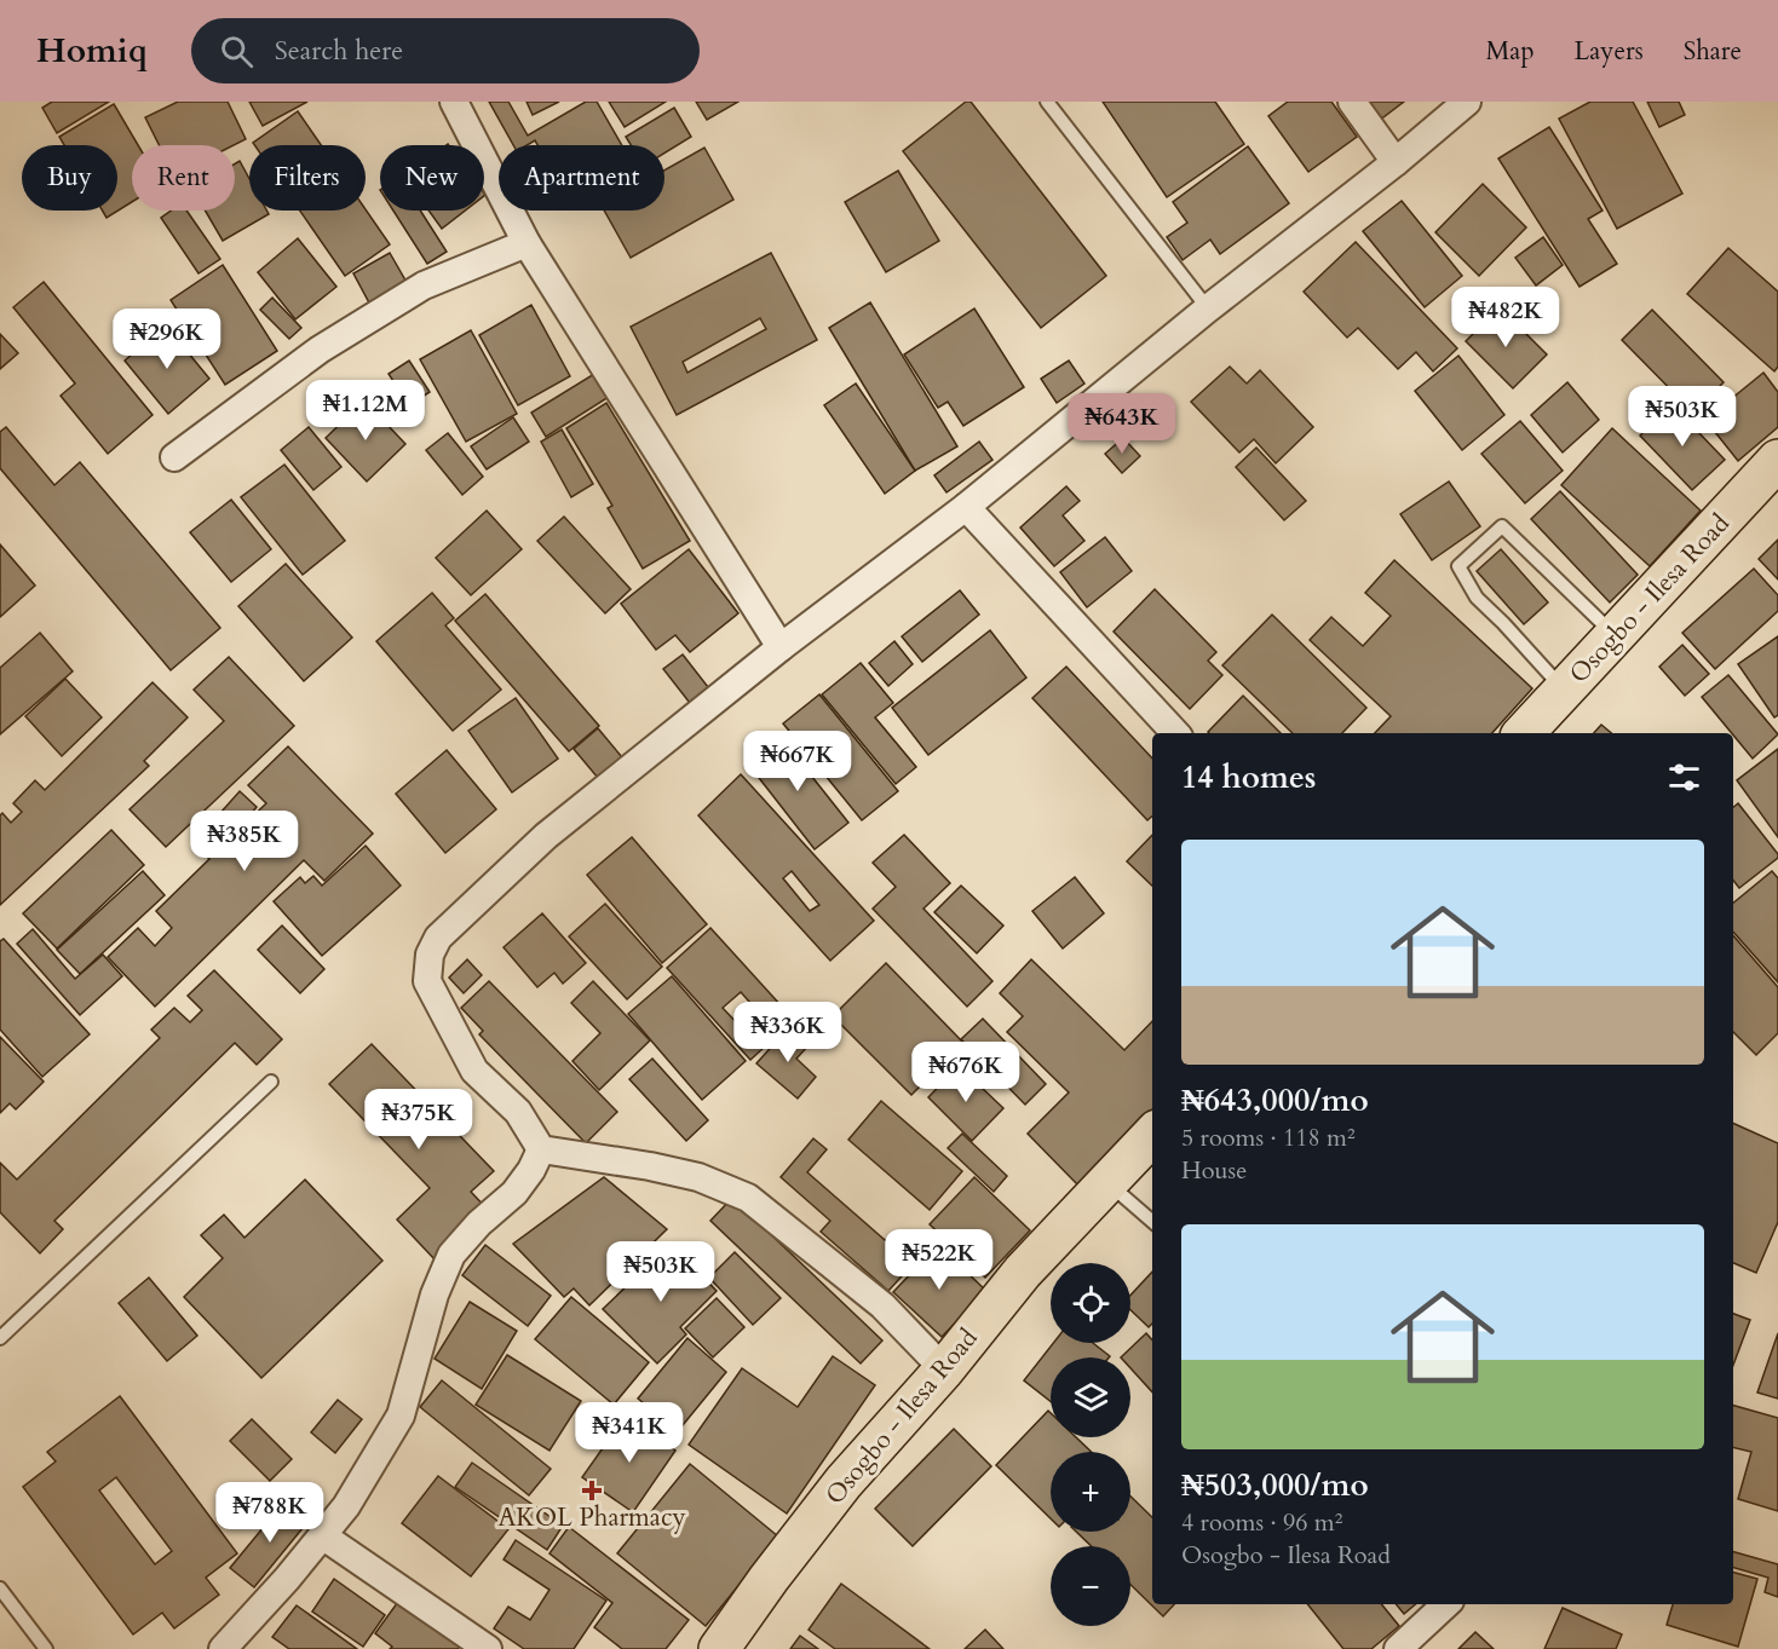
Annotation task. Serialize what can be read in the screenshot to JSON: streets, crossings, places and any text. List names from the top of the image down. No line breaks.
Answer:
{"streets":{"main road":["Osogbo - Ilesa Road"]},"places":{"health":["AKOL Pharmacy"]},"page":{"header":"Homiq","search":"Search here","nav":["Map","Layers","Share"],"chip":["Buy","Rent","Filters","New","Apartment"],"price":["₦482K","₦296K","₦1.12M","₦503K","₦643K","₦667K","₦385K","₦336K","₦676K","₦375K","₦522K","₦503K","₦341K","₦788K"],"heading":"14 homes","list":[{"name":"₦643,000/mo","note":"5 rooms · 118 m² · House"},{"name":"₦503,000/mo","note":"4 rooms · 96 m² · Osogbo - Ilesa Road"}],"map_buttons":["+","−"]}}
